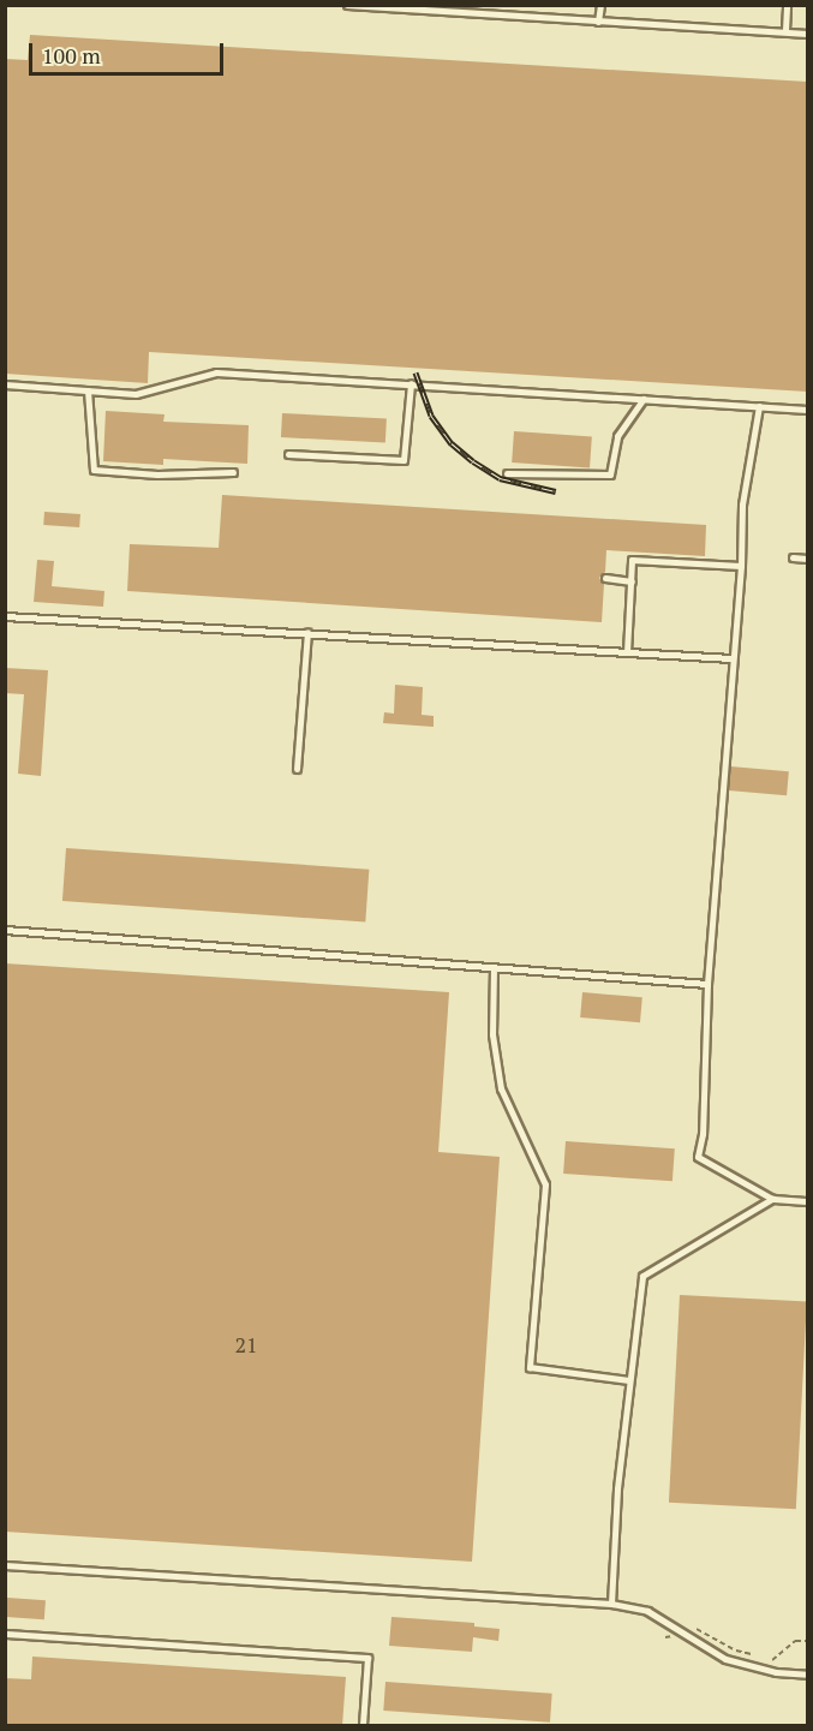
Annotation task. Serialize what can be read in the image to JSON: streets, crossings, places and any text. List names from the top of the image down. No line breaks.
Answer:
{"house_numbers":["21"],"scale_bar":"100 m"}
